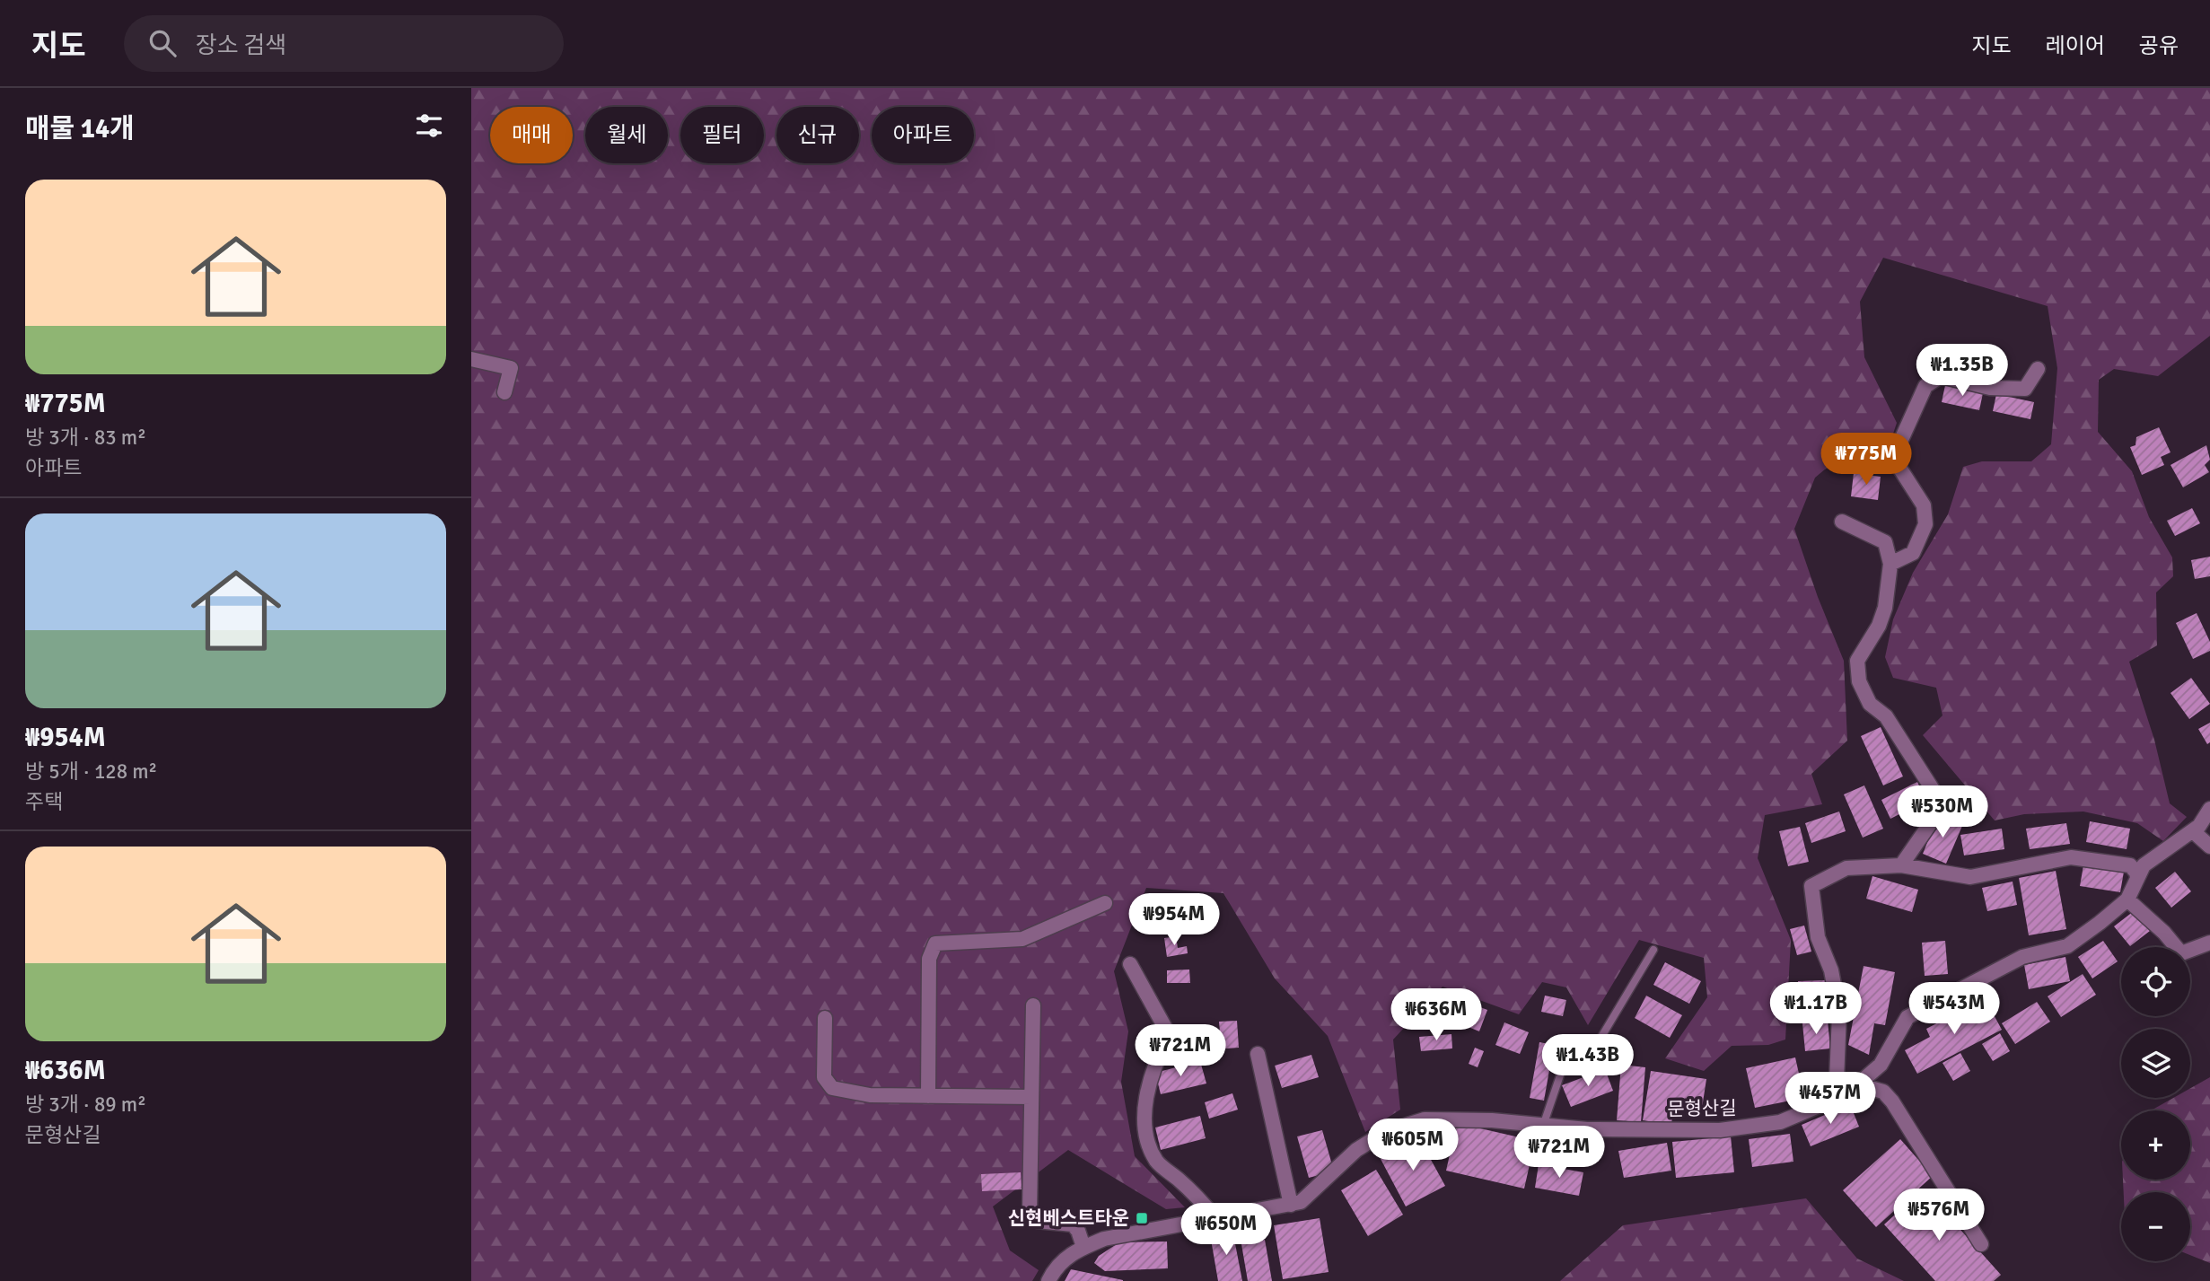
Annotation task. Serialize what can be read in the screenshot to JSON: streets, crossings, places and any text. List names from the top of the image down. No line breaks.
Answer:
{"streets":{"street":["문형산길"]},"places":{"transit":["신현베스트타운"]},"page":{"header":"지도","search":"장소 검색","nav":["지도","레이어","공유"],"heading":"매물 14개","chip":["매매","월세","필터","신규","아파트"],"list":[{"name":"₩775M","note":"방 3개 · 83 m² · 아파트"},{"name":"₩954M","note":"방 5개 · 128 m² · 주택"},{"name":"₩636M","note":"방 3개 · 89 m² · 문형산길"}],"price":["₩1.35B","₩775M","₩530M","₩954M","₩1.17B","₩543M","₩636M","₩721M","₩1.43B","₩457M","₩605M","₩721M","₩576M","₩650M"],"map_buttons":["+","−"]}}
